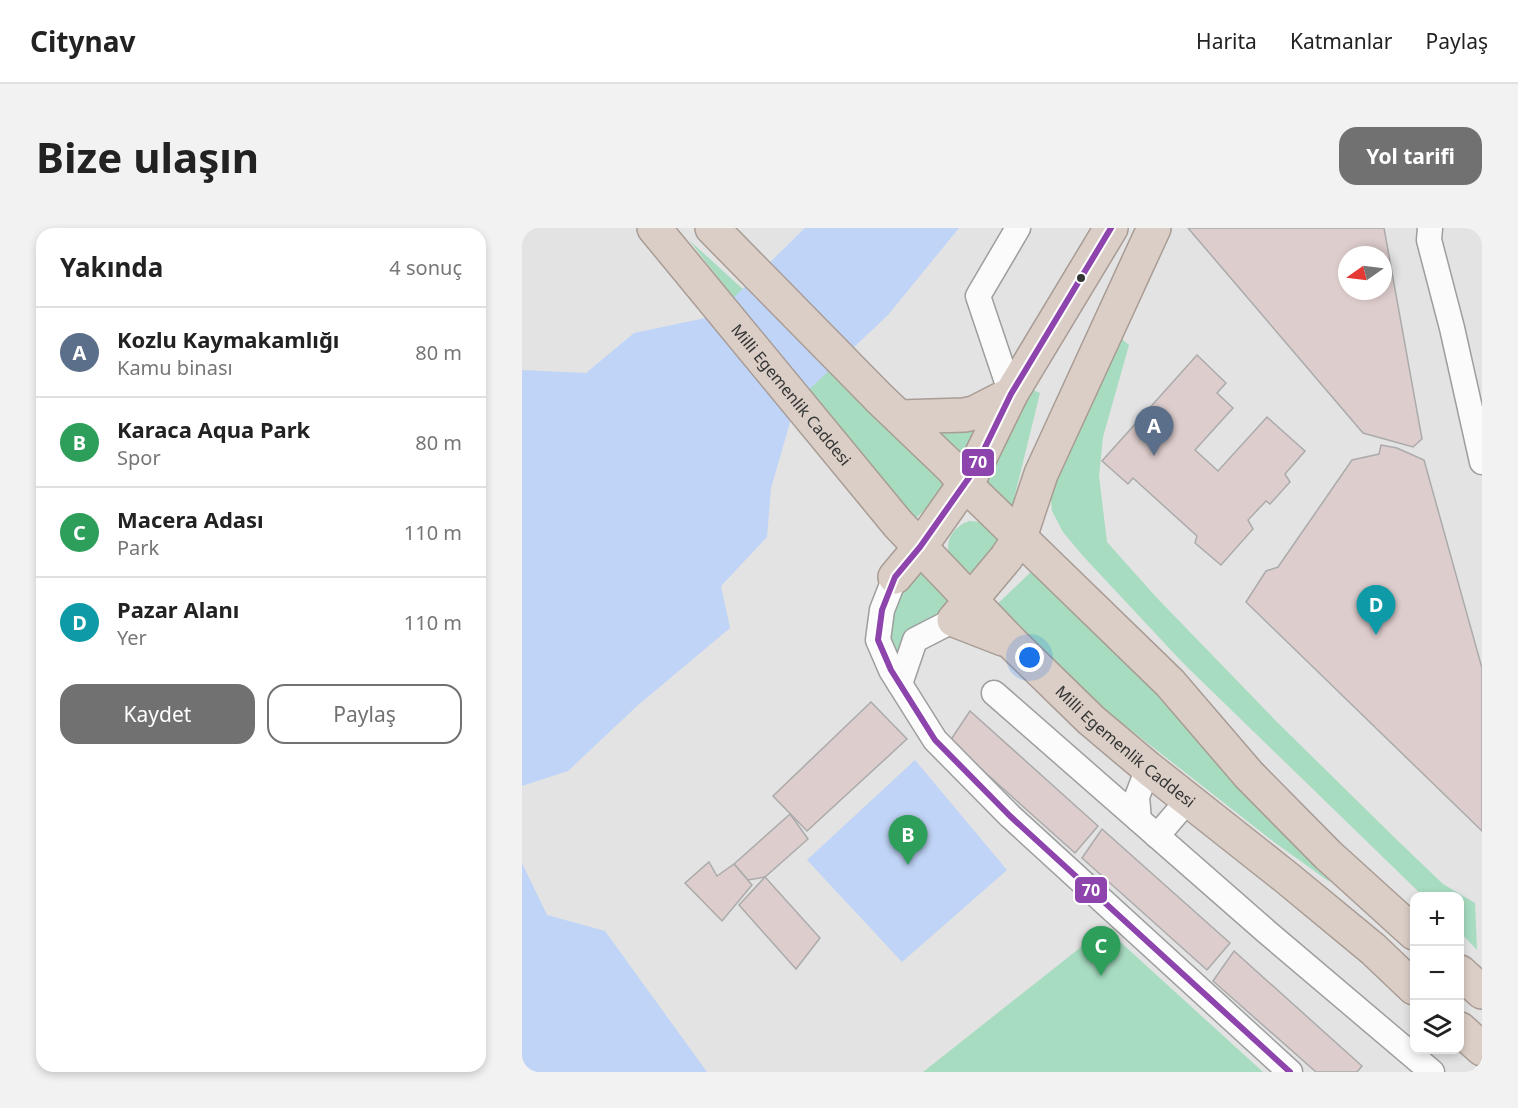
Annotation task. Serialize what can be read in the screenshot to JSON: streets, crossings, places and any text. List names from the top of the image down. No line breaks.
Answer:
{"streets":{"highway":["Milli Egemenlik Caddesi"]},"lines":["transit line 70"],"north":"left","page":{"header":"Citynav","nav":["Harita","Katmanlar","Paylaş"],"buttons":["Yol tarifi",["Kaydet","Paylaş"]],"title":"Bize ulaşın","heading":["Yakında","4 sonuç"],"list":[{"mark":"A","name":"Kozlu Kaymakamlığı","note":"Kamu binası","value":"80 m"},{"mark":"B","name":"Karaca Aqua Park","note":"Spor","value":"80 m"},{"mark":"C","name":"Macera Adası","note":"Park","value":"110 m"},{"mark":"D","name":"Pazar Alanı","note":"Yer","value":"110 m"}],"pins":["A","D","B","C"],"map_buttons":["+","−"]}}
